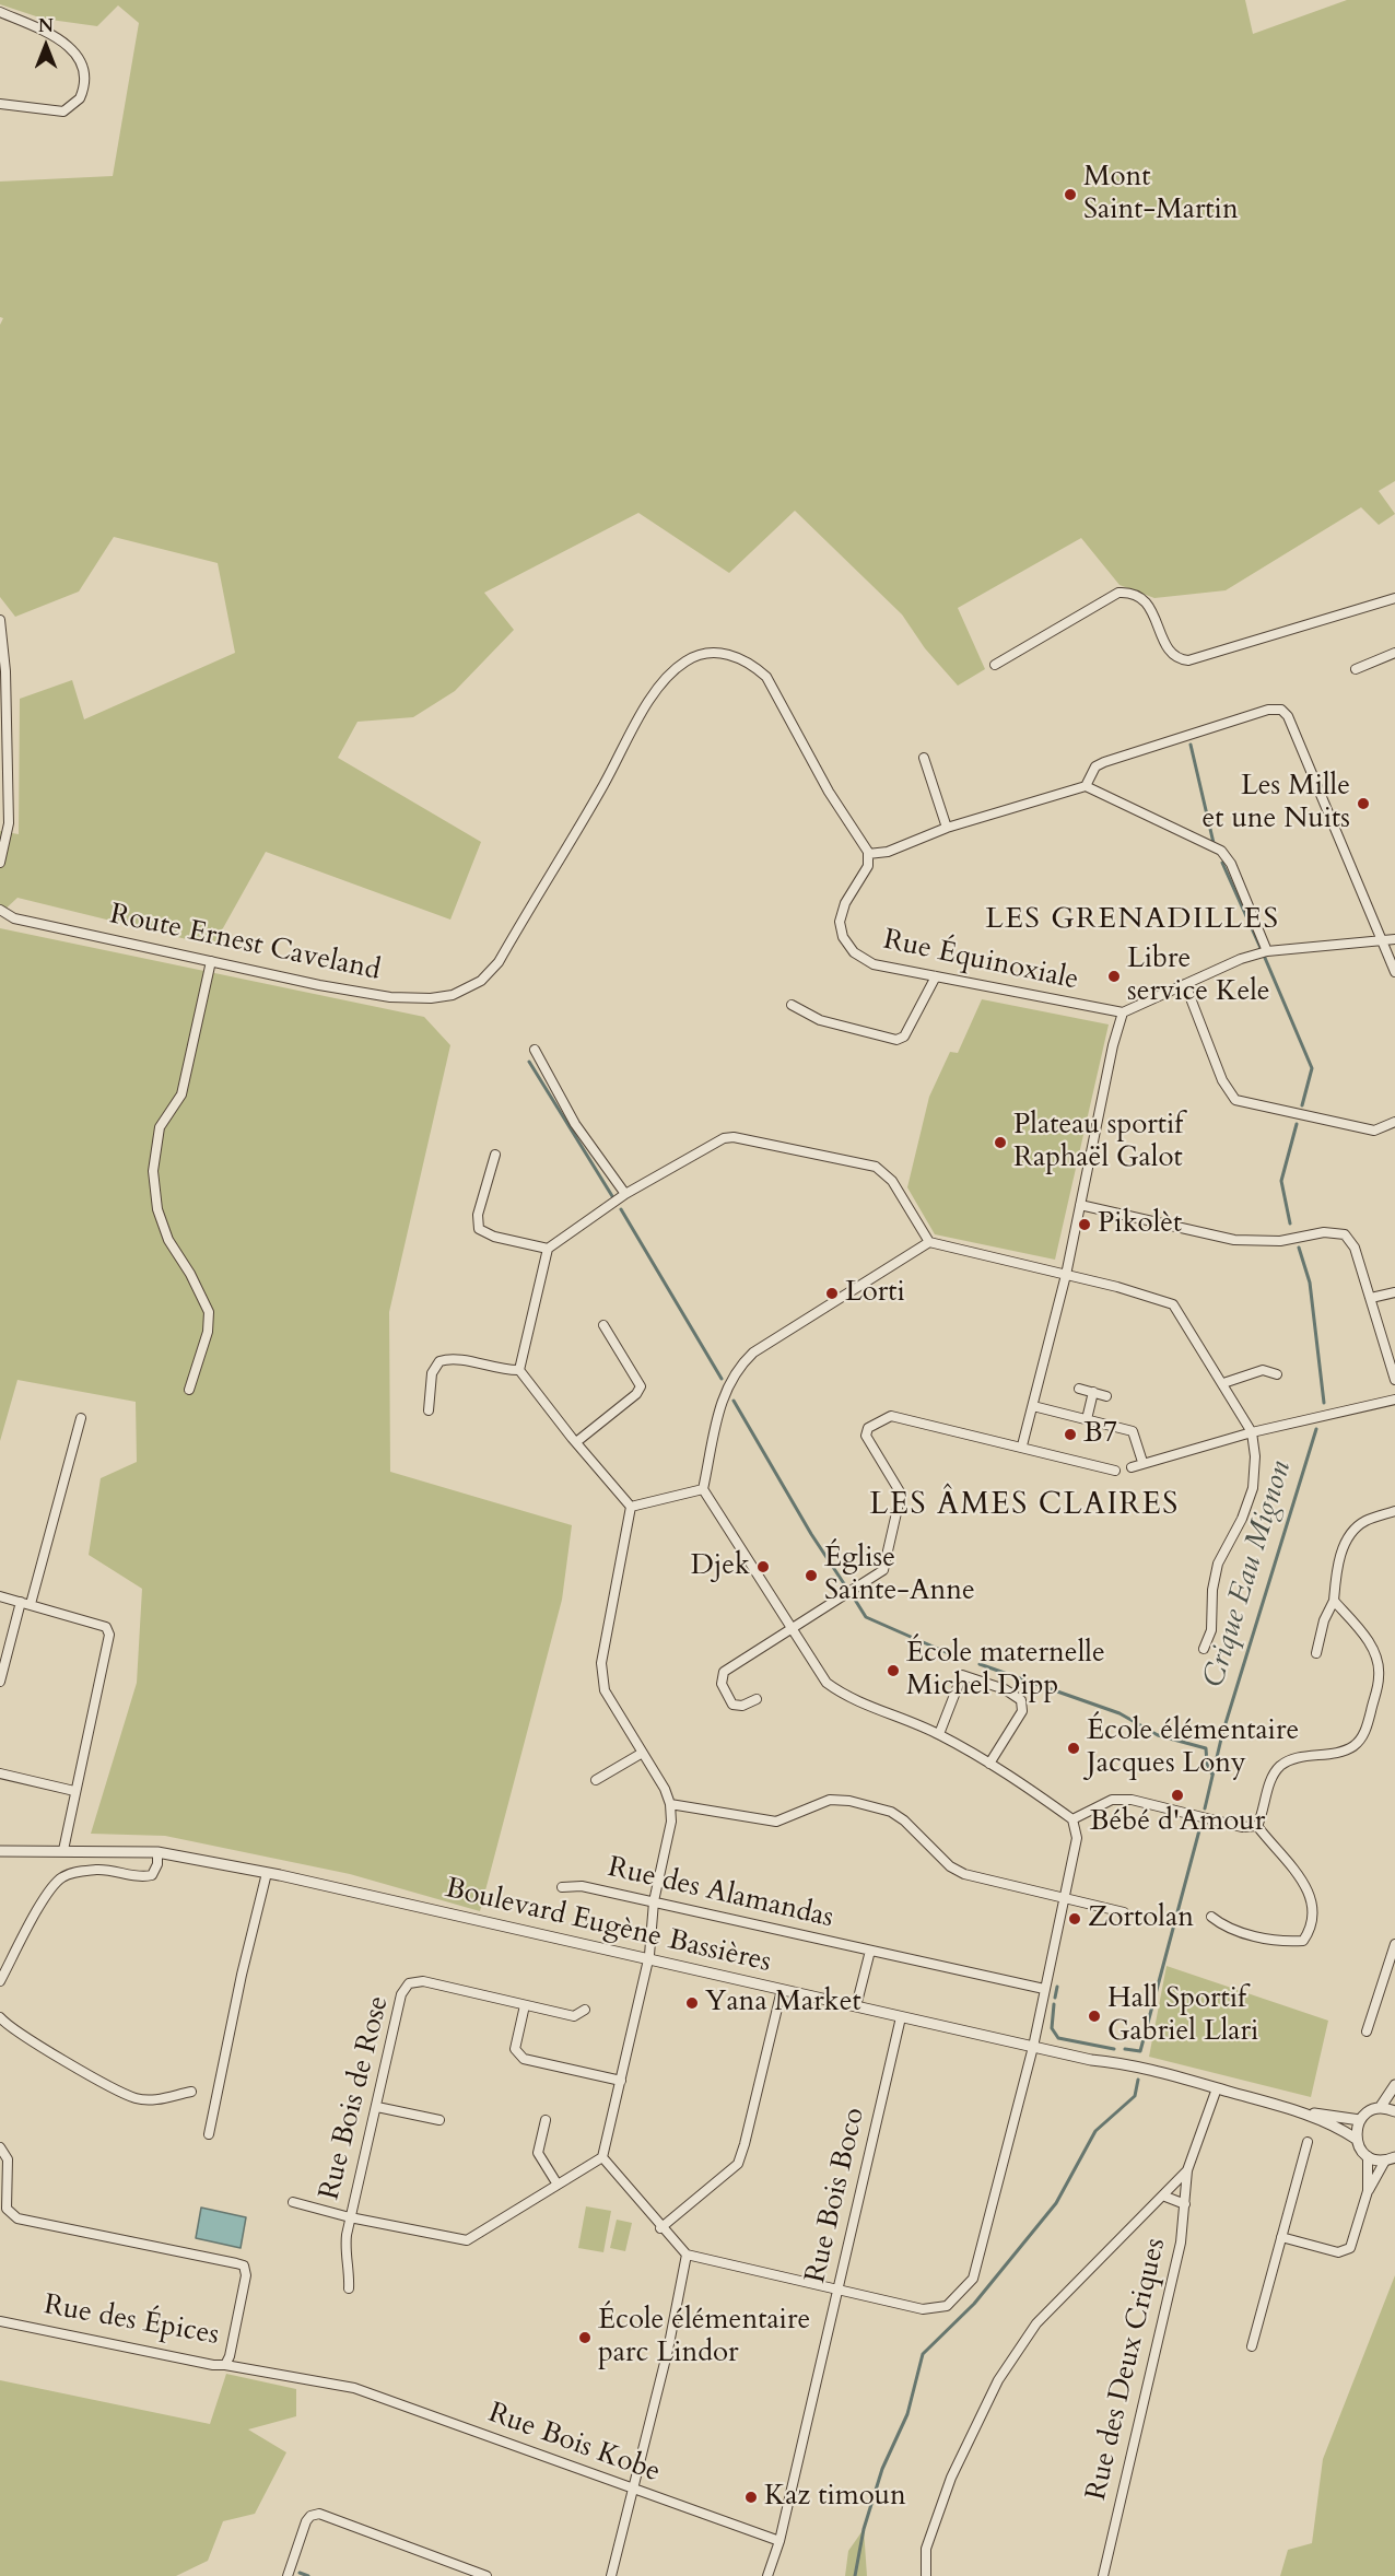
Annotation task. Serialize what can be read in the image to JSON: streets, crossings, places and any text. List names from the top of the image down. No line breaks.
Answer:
{"streets":{"street":["Route Ernest Caveland","Rue Équinoxiale","Rue des Alamandas","Boulevard Eugène Bassières","Rue Bois de Rose","Rue Bois Boco","Rue des Épices","Rue des Deux Criques","Rue Bois Kobe"]},"crossings":[["Route Ernest Caveland","Rue Équinoxiale"],["Boulevard Eugène Bassières","Rue Bois Boco"],["Boulevard Eugène Bassières","Rue des Deux Criques"],["Rue Bois Boco","Rue Bois Kobe"],["Rue des Épices","Rue Bois Kobe"]],"districts":["LES GRENADILLES","LES ÂMES CLAIRES"],"water":["Crique Eau Mignon"],"places":["Mont Saint-Martin","Les Mille et une Nuits","Libre service Kele","Plateau sportif Raphaël Galot","Pikolèt","Lorti","B7","Djek","Église Sainte-Anne","École maternelle Michel Dipp","École élémentaire Jacques Lony","Bébé d'Amour","Zortolan","Yana Market","Hall Sportif Gabriel Llari","École élémentaire parc Lindor","Kaz timoun"],"north":"top"}
